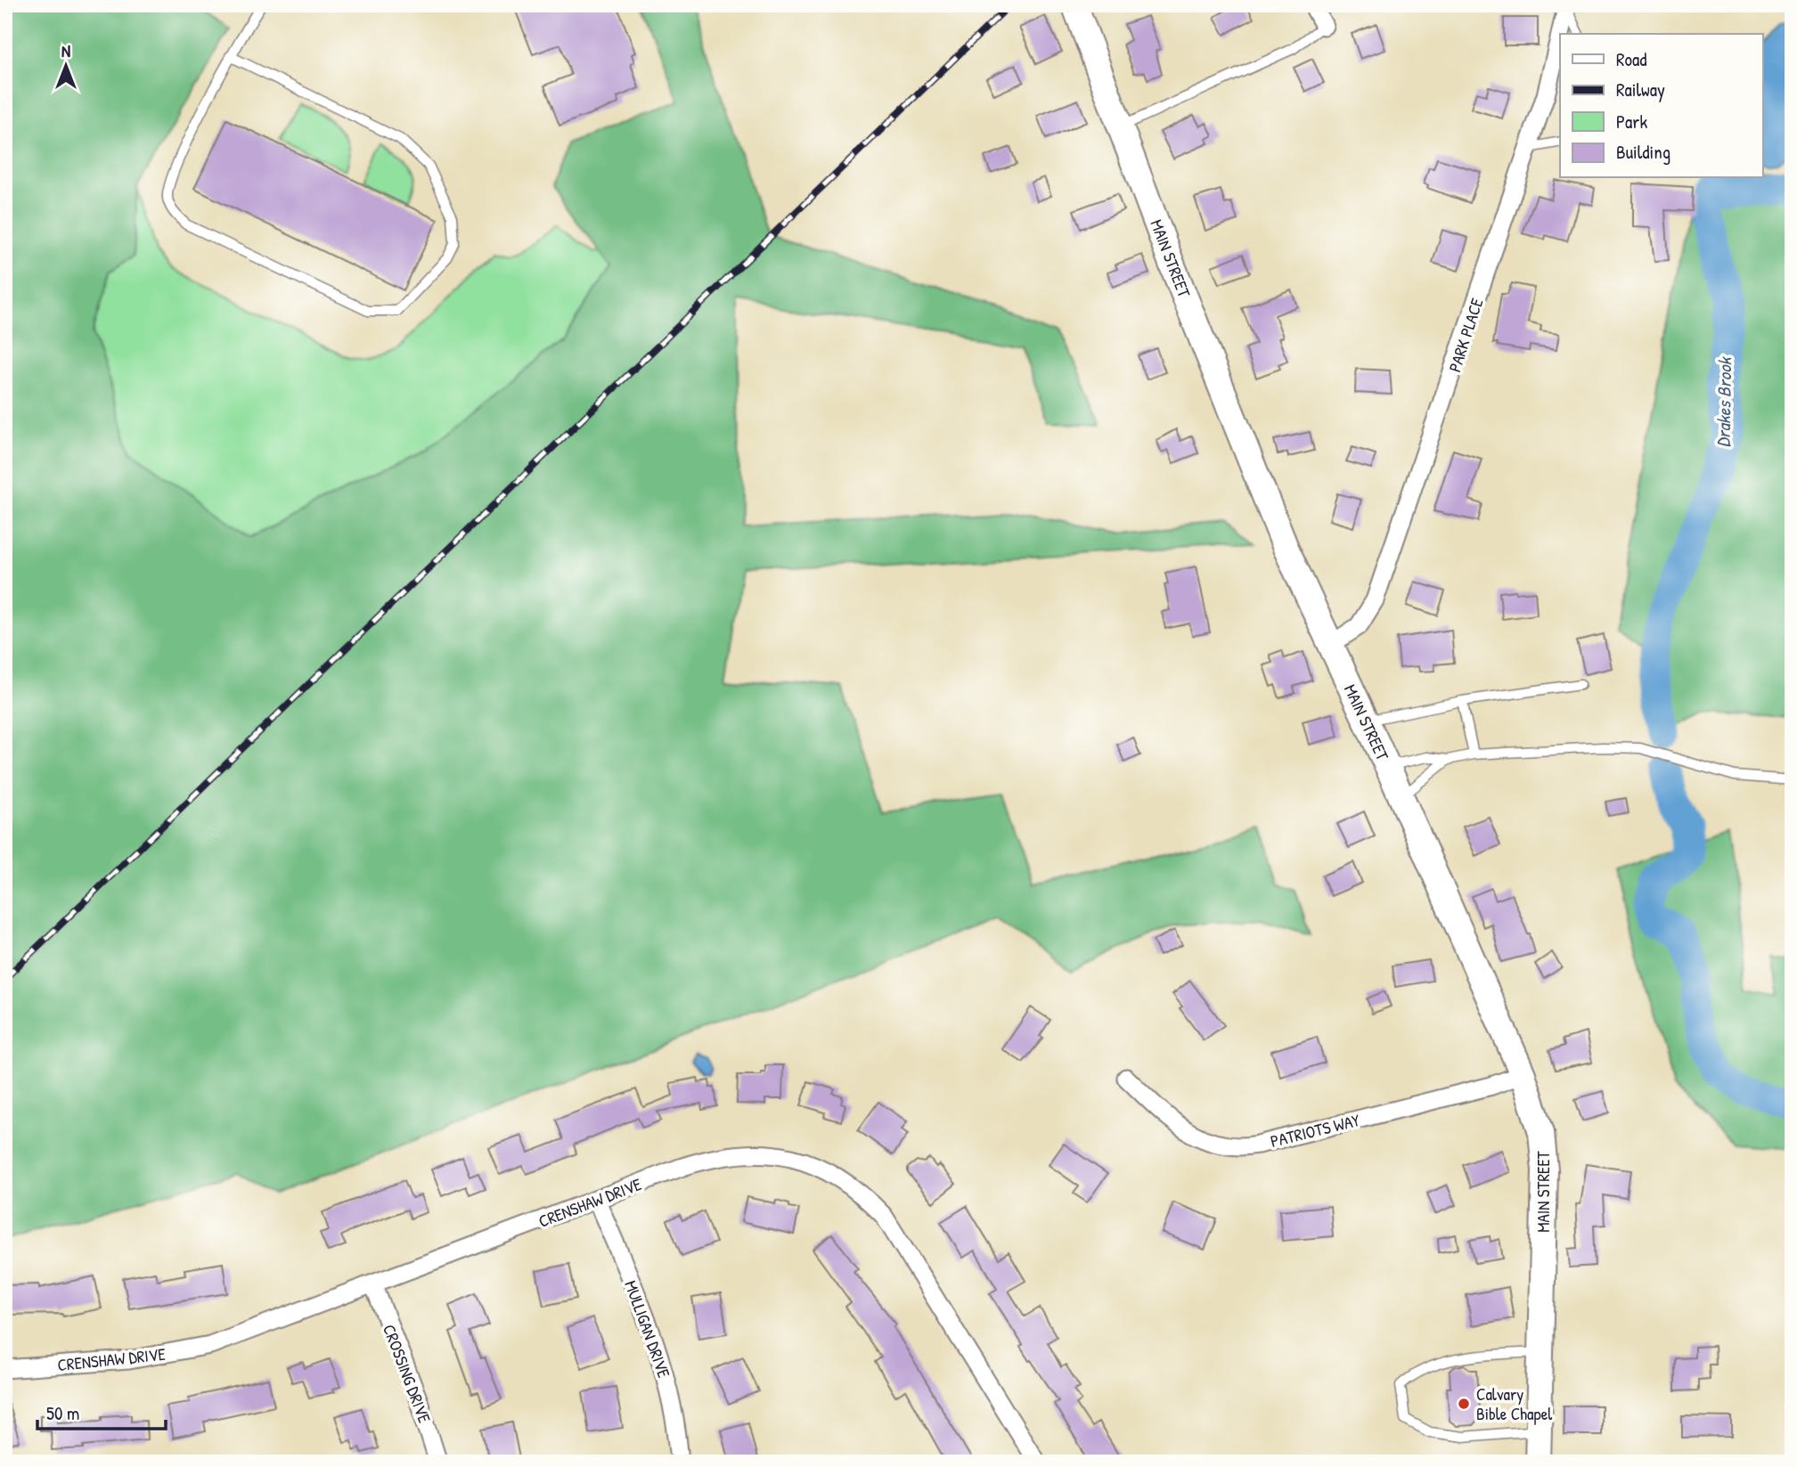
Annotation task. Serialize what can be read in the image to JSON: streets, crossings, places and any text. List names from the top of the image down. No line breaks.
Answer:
{"streets":{"street":["MAIN STREET","PARK PLACE","PATRIOTS WAY","CRENSHAW DRIVE","MULLIGAN DRIVE","CROSSING DRIVE"]},"crossings":[["MAIN STREET","PARK PLACE"],["MAIN STREET","PATRIOTS WAY"],["CRENSHAW DRIVE","MULLIGAN DRIVE"],["CRENSHAW DRIVE","CROSSING DRIVE"]],"water":["Drakes Brook"],"places":["Calvary Bible Chapel"],"legend":["Road","Railway","Park","Building"],"scale_bar":"50 m","north":"top"}
